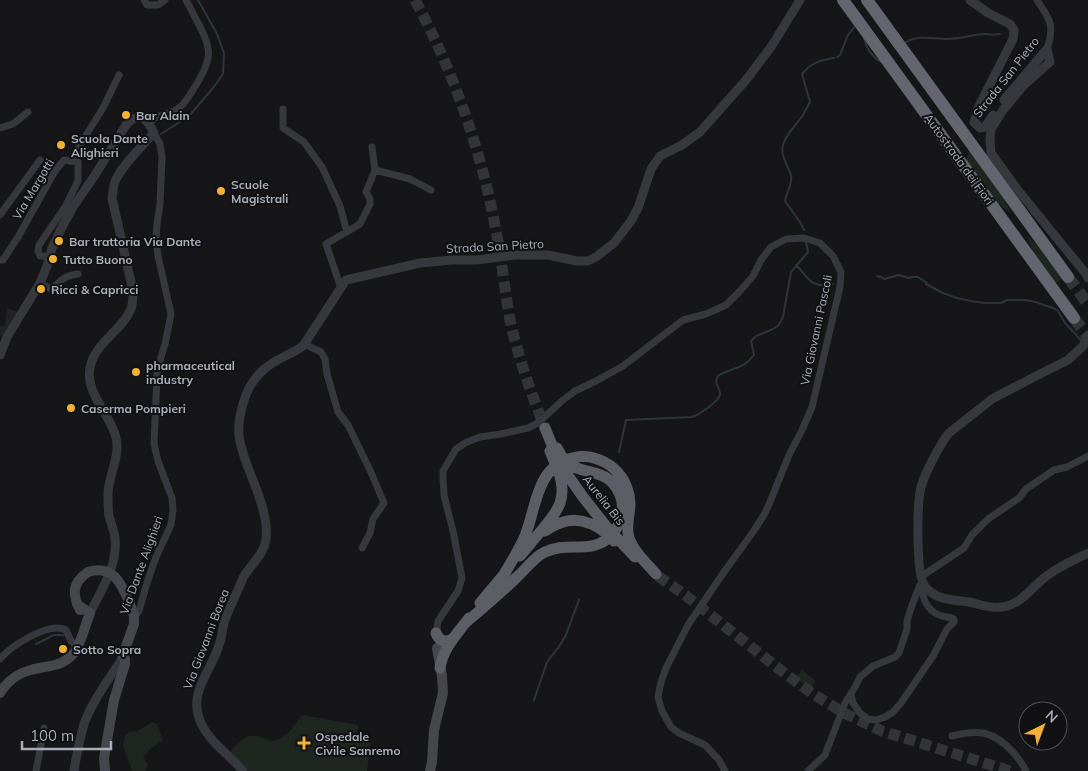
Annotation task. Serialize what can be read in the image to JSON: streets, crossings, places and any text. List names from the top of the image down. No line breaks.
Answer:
{"streets":{"highway":["Autostrada dei Fiori","Aurelia Bis"],"main road":["Via Dante Alighieri"],"street":["Strada San Pietro","Via Margotti","Via Giovanni Pascoli","Via Giovanni Borea"]},"crossings":[["Strada San Pietro","Via Giovanni Borea"]],"places":{"other":["Bar Alain","Scuola Dante Alighieri","Scuole Magistrali","Bar trattoria Via Dante","Tutto Buono","Ricci & Capricci","pharmaceutical industry","Caserma Pompieri","Sotto Sopra"],"health":["Ospedale Civile Sanremo"]},"scale_bar":"100 m","north":"top right"}
